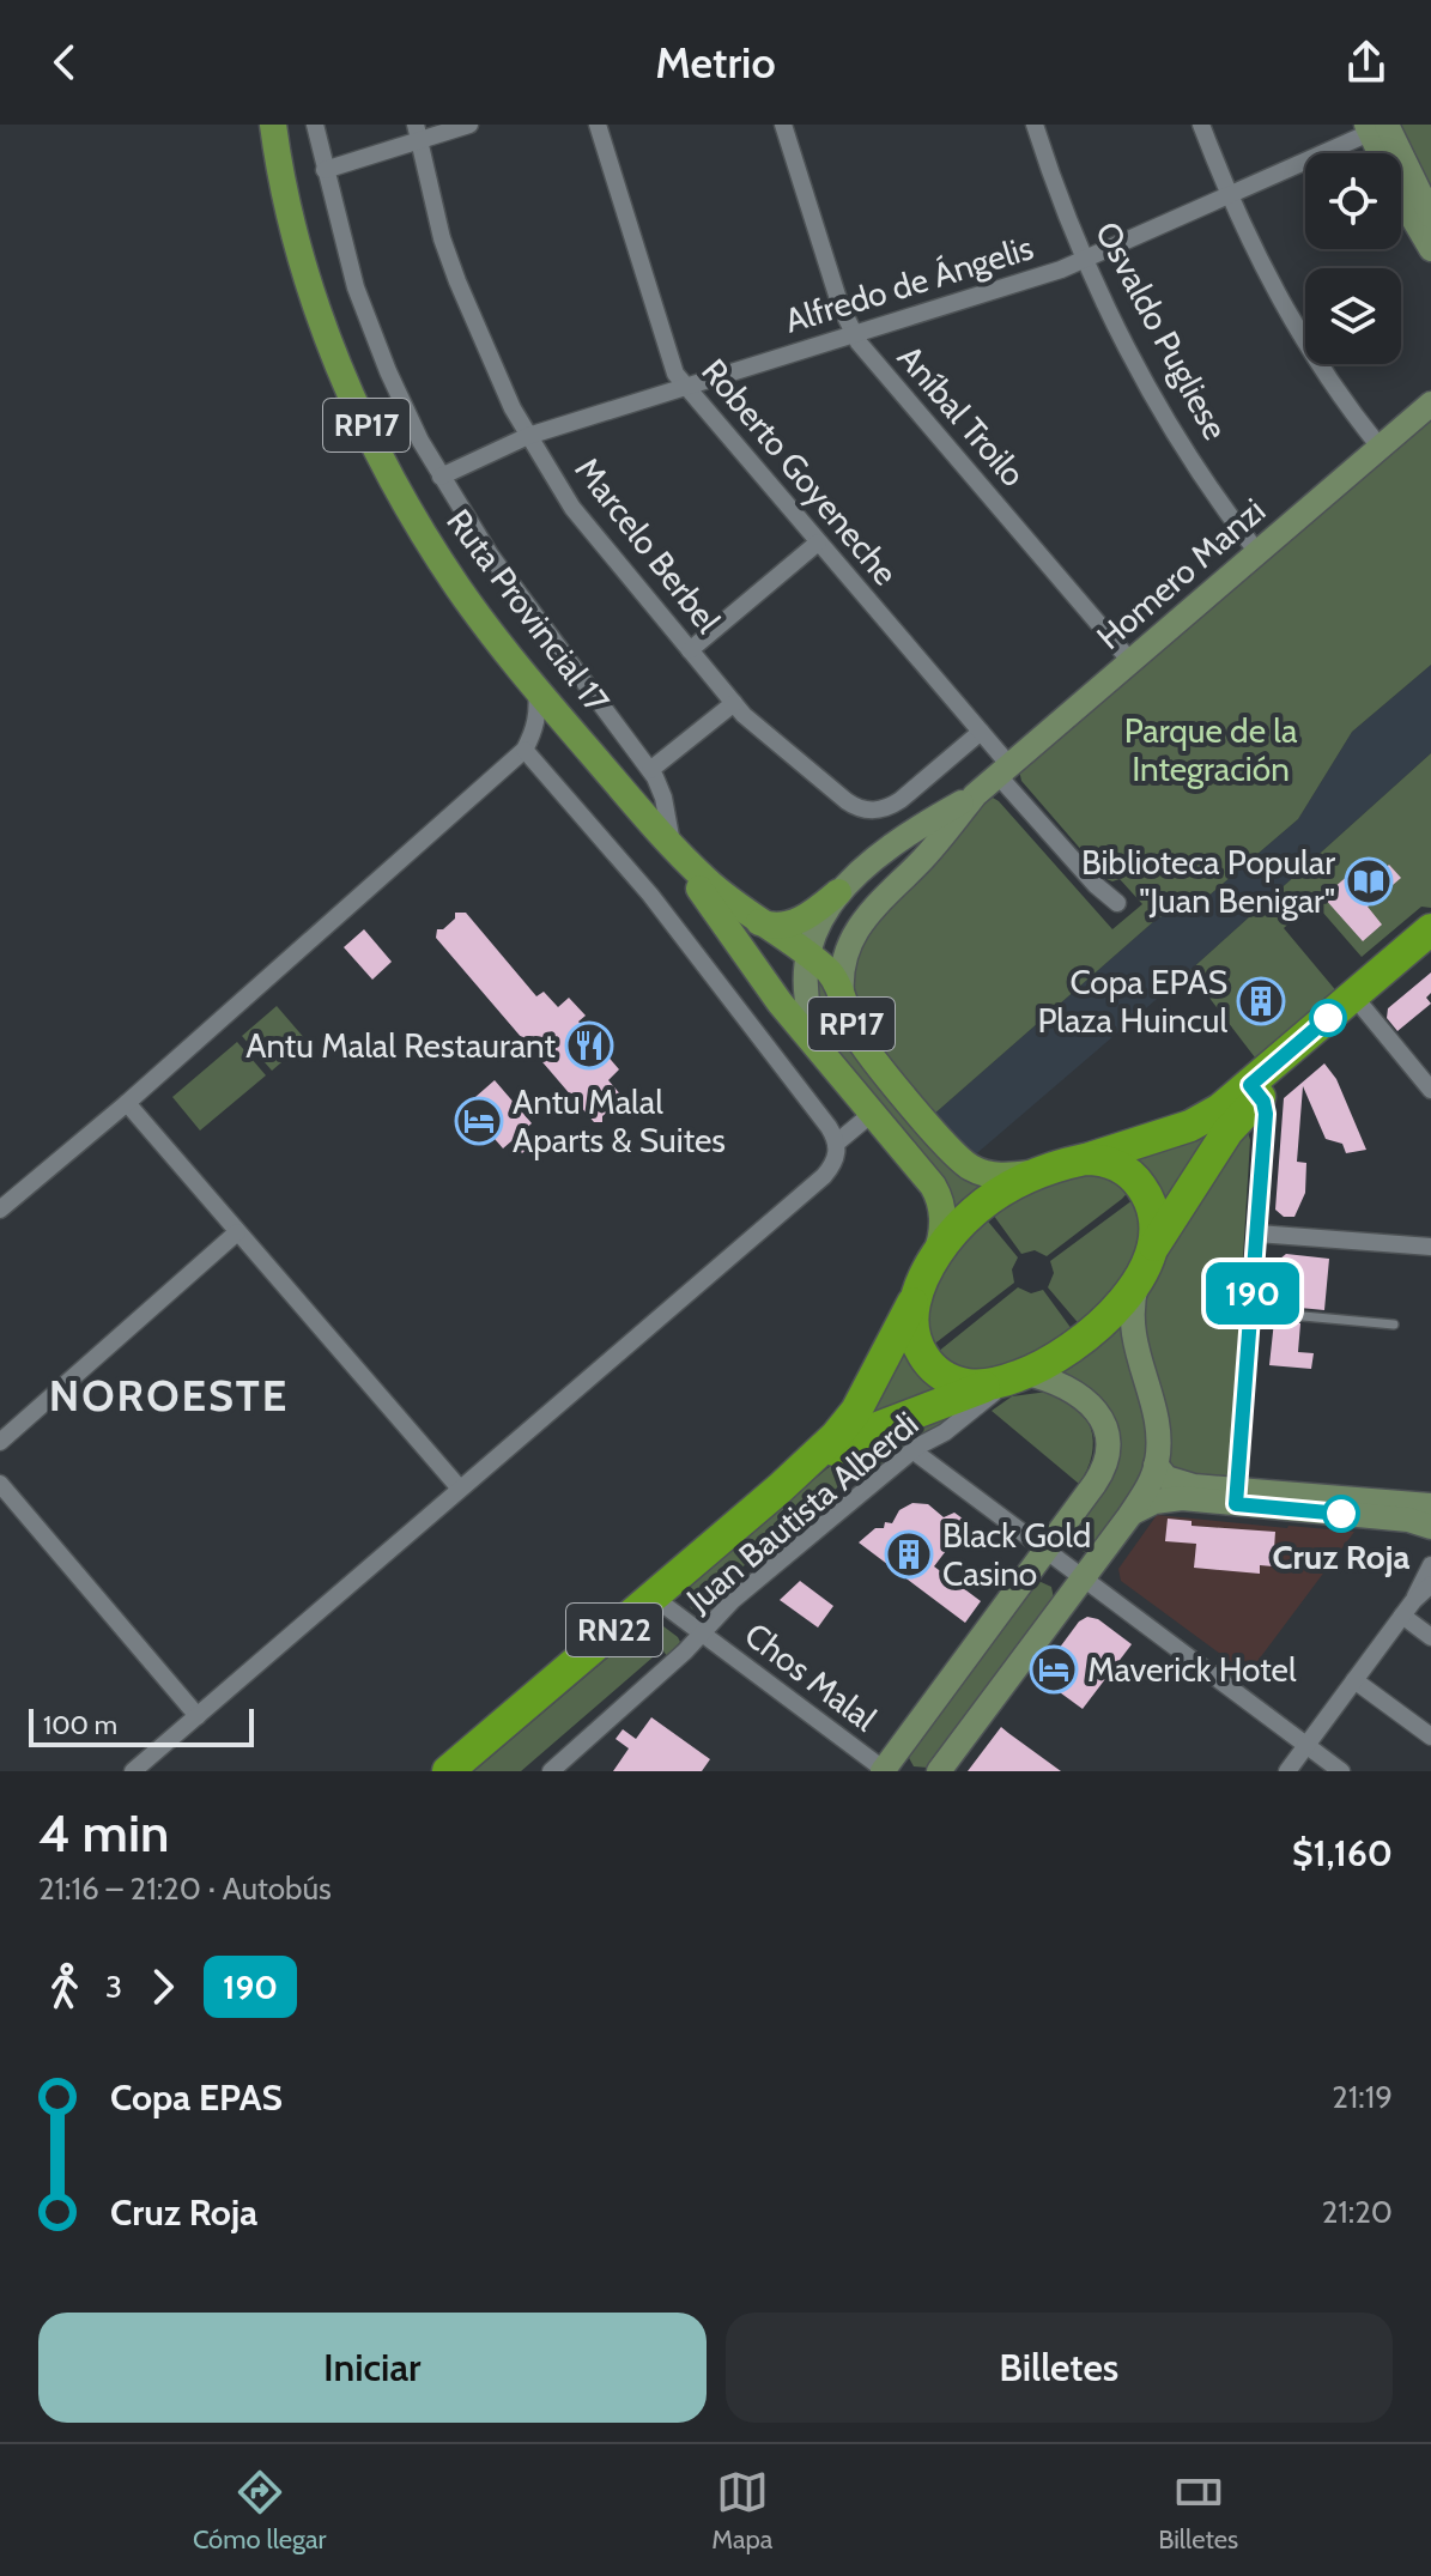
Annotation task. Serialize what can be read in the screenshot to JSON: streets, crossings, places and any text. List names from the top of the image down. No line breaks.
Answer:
{"streets":{"highway":["RN22"],"main road":["RP17","Homero Manzi","Ruta Provincial 17"],"street":["Alfredo de Ángelis","Osvaldo Pugliese","Aníbal Troilo","Roberto Goyeneche","Marcelo Berbel","Juan Bautista Alberdi","Chos Malal"]},"crossings":[["Alfredo de Ángelis","Osvaldo Pugliese"],["Alfredo de Ángelis","Aníbal Troilo"],["Alfredo de Ángelis","Roberto Goyeneche"],["Alfredo de Ángelis","Marcelo Berbel"],["Osvaldo Pugliese","Homero Manzi"],["Aníbal Troilo","Homero Manzi"],["Roberto Goyeneche","Marcelo Berbel"],["Roberto Goyeneche","Homero Manzi"],["Homero Manzi","Ruta Provincial 17"],["Ruta Provincial 17","Juan Bautista Alberdi"],["Ruta Provincial 17","RN22"],["Juan Bautista Alberdi","RN22"],["Juan Bautista Alberdi","Chos Malal"],["RN22","Chos Malal"]],"districts":["NOROESTE"],"parks":["Parque de la Integración"],"places":{"library":["Biblioteca Popular \"Juan Benigar\""],"building":["Copa EPAS Plaza Huincul","Black Gold Casino"],"restaurant":["Antu Malal Restaurant"],"hotel":["Antu Malal Aparts & Suites","Maverick Hotel"],"other":["Cruz Roja"]},"lines":["bus line 190"],"scale_bar":"100 m","page":{"header":"Metrio","on_map":"190","scale":"100 m","heading":["4 min","21:16 – 21:20 · Autobús","$1,160"],"legs":["3","190"],"list":[{"name":"Copa EPAS","value":"21:19"},{"name":"Cruz Roja","value":"21:20"}],"buttons":["Iniciar","Billetes"],"tabs":["Cómo llegar","Mapa","Billetes"]}}
